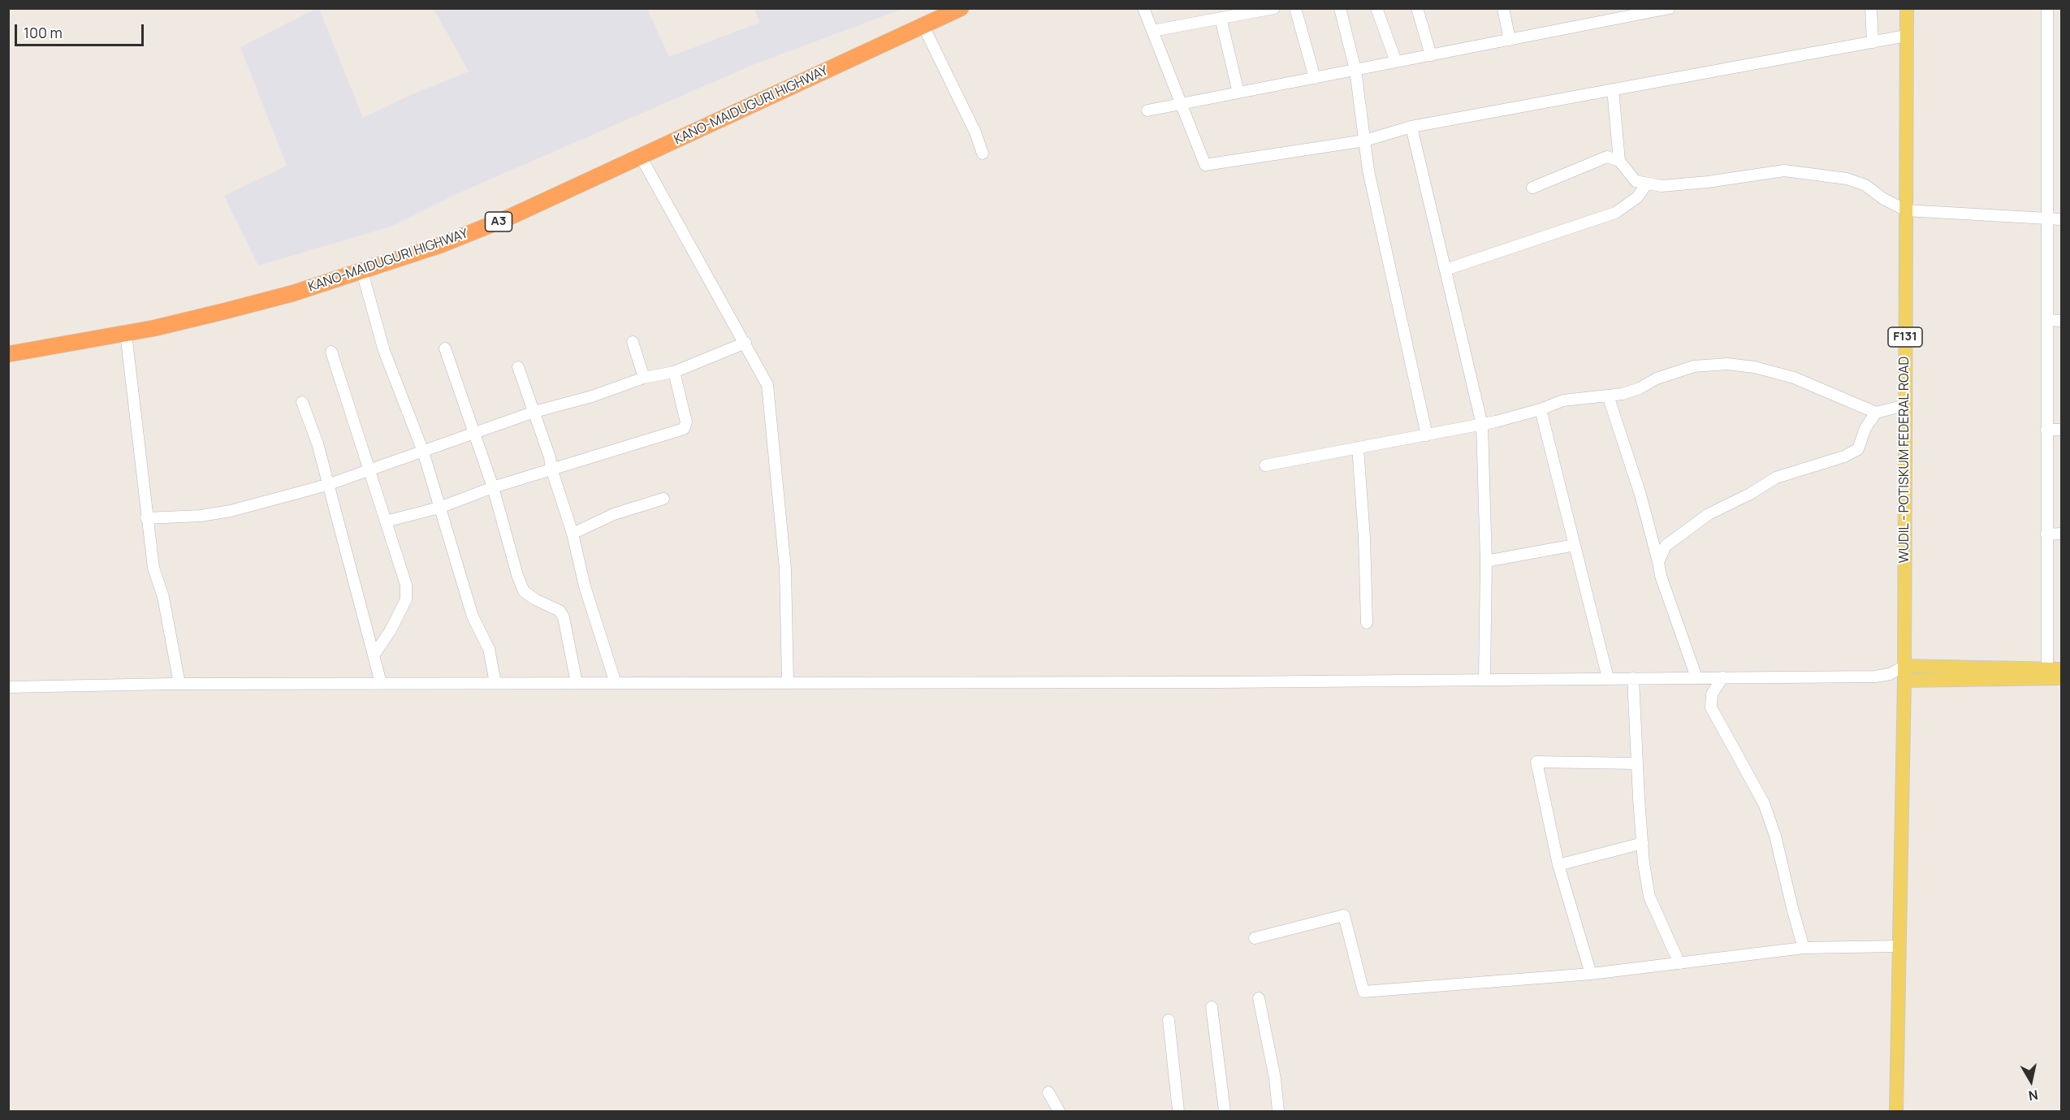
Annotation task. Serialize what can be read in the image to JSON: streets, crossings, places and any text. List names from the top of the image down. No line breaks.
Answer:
{"streets":{"highway":["KANO-MAIDUGURI HIGHWAY","A3"],"main road":["F131","WUDIL - POTISKUM FEDERAL ROAD"]},"scale_bar":"100 m","north":"bottom"}
